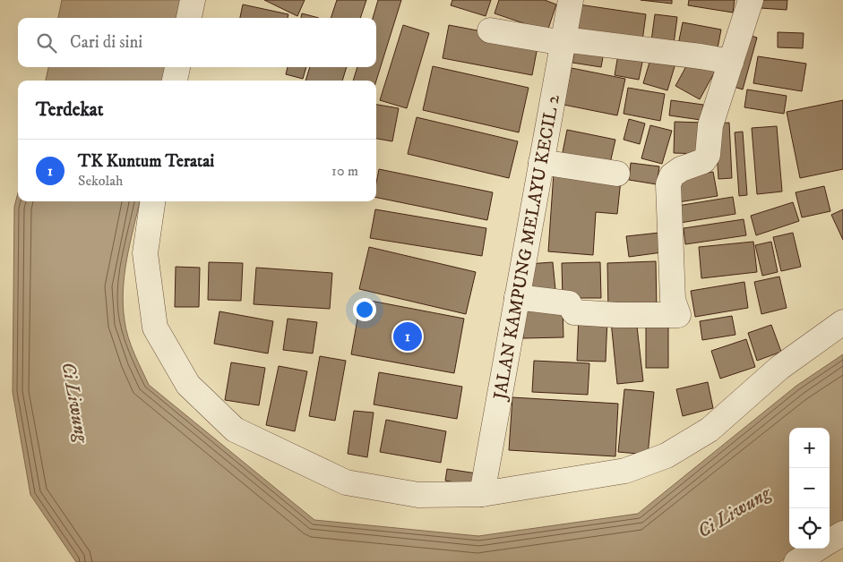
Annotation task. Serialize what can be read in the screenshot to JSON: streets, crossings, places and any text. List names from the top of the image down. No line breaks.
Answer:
{"streets":{"street":["JALAN KAMPUNG MELAYU KECIL 2"]},"water":["Ci Liwung"],"page":{"search":"Cari di sini","heading":"Terdekat","list":[{"mark":"1","name":"TK Kuntum Teratai","note":"Sekolah","value":"10 m"}],"pins":"1","map_buttons":["+","−"]}}
